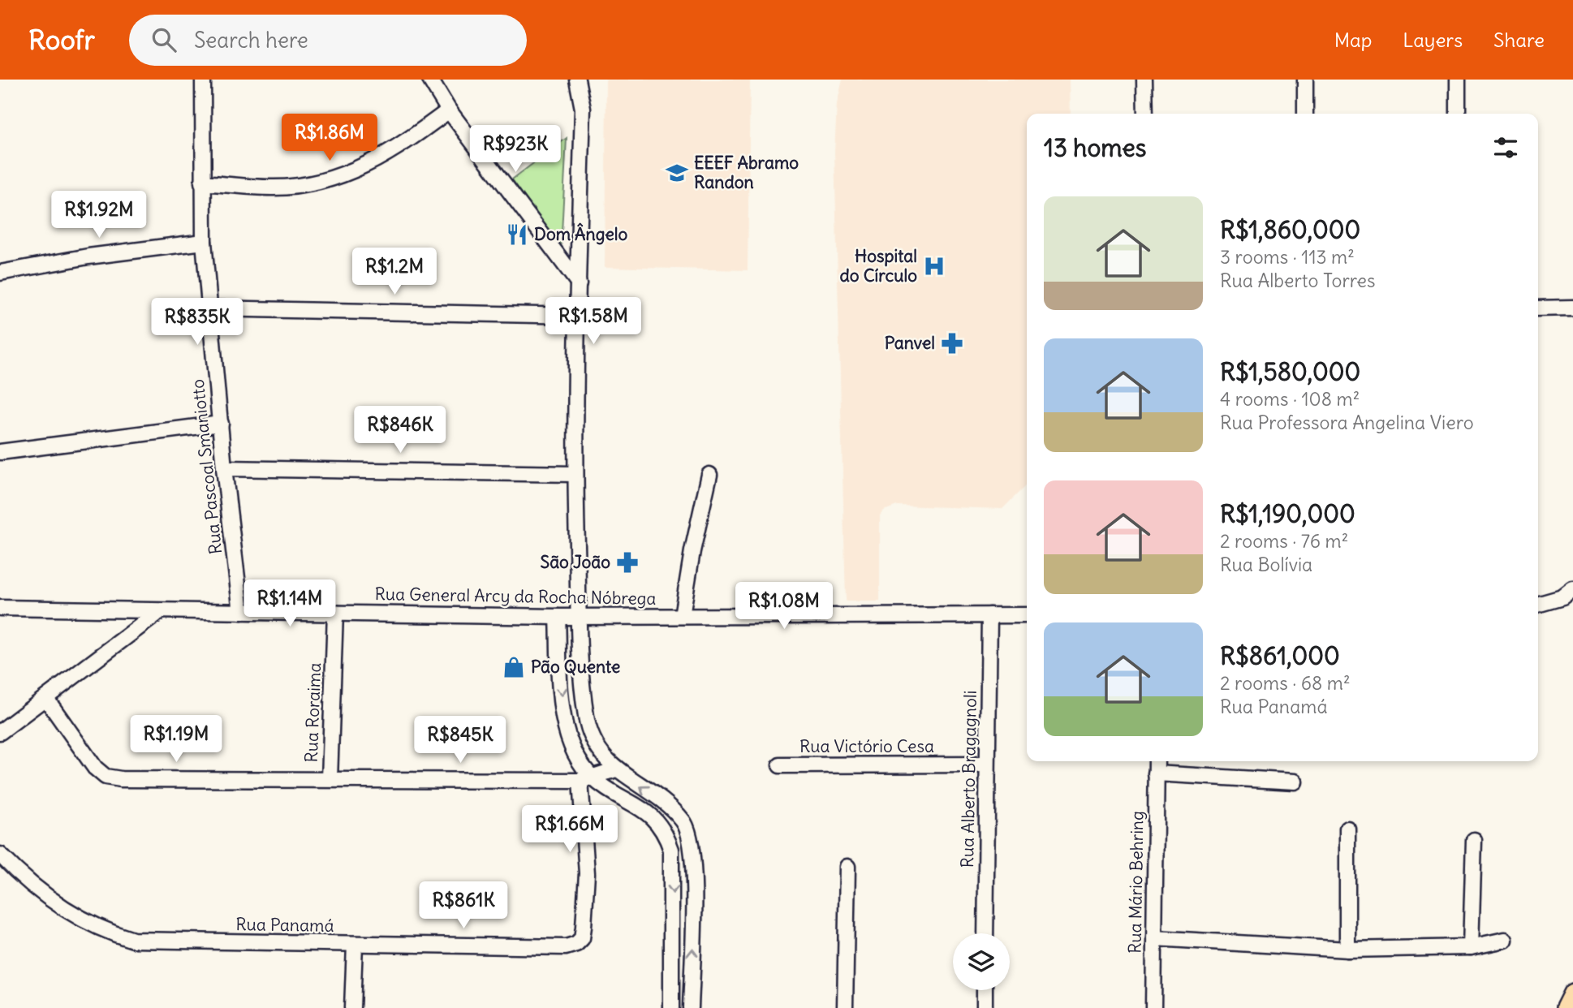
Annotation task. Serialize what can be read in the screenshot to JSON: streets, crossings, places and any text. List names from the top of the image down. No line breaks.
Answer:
{"streets":{"street":["Rua Pascoal Smaniotto","Rua General Arcy da Rocha Nóbrega","Rua Roraima","Rua Victório Cesa","Rua Alberto Bragagnoli","Rua Mário Behring","Rua Panamá"]},"crossings":[["Rua Pascoal Smaniotto","Rua General Arcy da Rocha Nóbrega"],["Rua General Arcy da Rocha Nóbrega","Rua Roraima"],["Rua General Arcy da Rocha Nóbrega","Rua Alberto Bragagnoli"],["Rua Victório Cesa","Rua Alberto Bragagnoli"]],"places":{"school or university":["EEEF Abramo Randon"],"restaurant":["Dom Ângelo"],"hospital":["Hospital do Círculo"],"pharmacy":["Panvel","São João"],"shop":["Pão Quente"]},"page":{"header":"Roofr","search":"Search here","nav":["Map","Layers","Share"],"price":["R$1.86M","R$923K","R$1.92M","R$1.2M","R$1.58M","R$835K","R$846K","R$1.14M","R$1.08M","R$1.19M","R$845K","R$1.66M","R$861K"],"heading":"13 homes","list":[{"name":"R$1,860,000","note":"3 rooms · 113 m² · Rua Alberto Torres"},{"name":"R$1,580,000","note":"4 rooms · 108 m² · Rua Professora Angelina Viero"},{"name":"R$1,190,000","note":"2 rooms · 76 m² · Rua Bolívia"},{"name":"R$861,000","note":"2 rooms · 68 m² · Rua Panamá"}]}}
